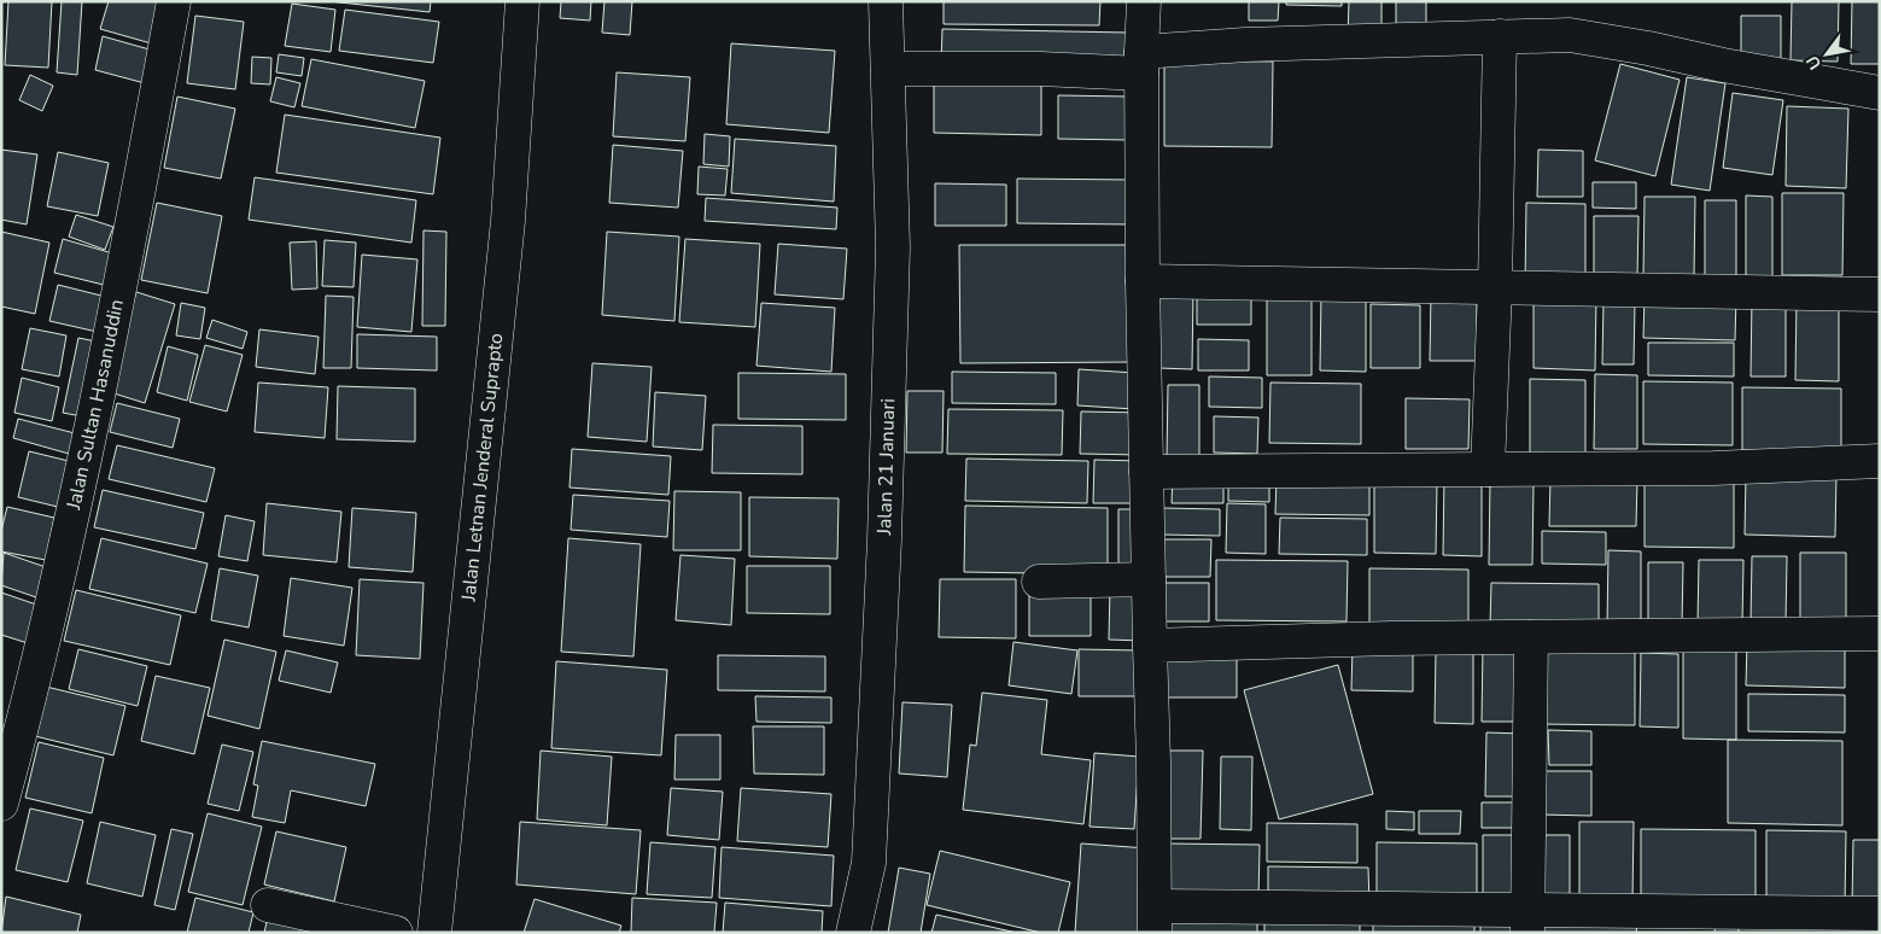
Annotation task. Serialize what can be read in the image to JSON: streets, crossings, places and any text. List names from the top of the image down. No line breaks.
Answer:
{"streets":{"street":["Jalan Sultan Hasanuddin","Jalan Letnan Jenderal Suprapto","Jalan 21 Januari"]},"north":"bottom left"}
